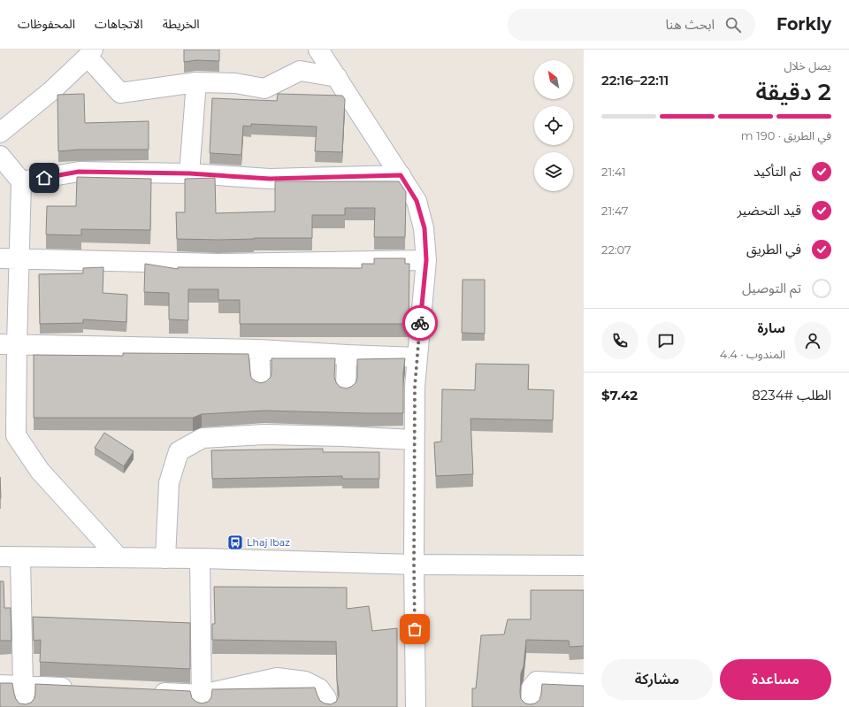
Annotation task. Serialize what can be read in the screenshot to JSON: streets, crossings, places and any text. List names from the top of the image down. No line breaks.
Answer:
{"places":{"bus stop":["Lhaj lbaz"]},"north":"top left","page":{"header":"Forkly","search":"ابحث هنا","nav":["الخريطة","الاتجاهات","المحفوظات"],"heading":["2 دقيقة","يصل خلال","22:11–22:16"],"panel":["سارة","المندوب · 4.4","الطلب #8234","$7.42"],"bar":"في الطريق · 190 m","list":[["تم التأكيد","21:41"],["قيد التحضير","21:47"],["في الطريق","22:07"],"تم التوصيل"],"buttons":["مساعدة","مشاركة"]}}
